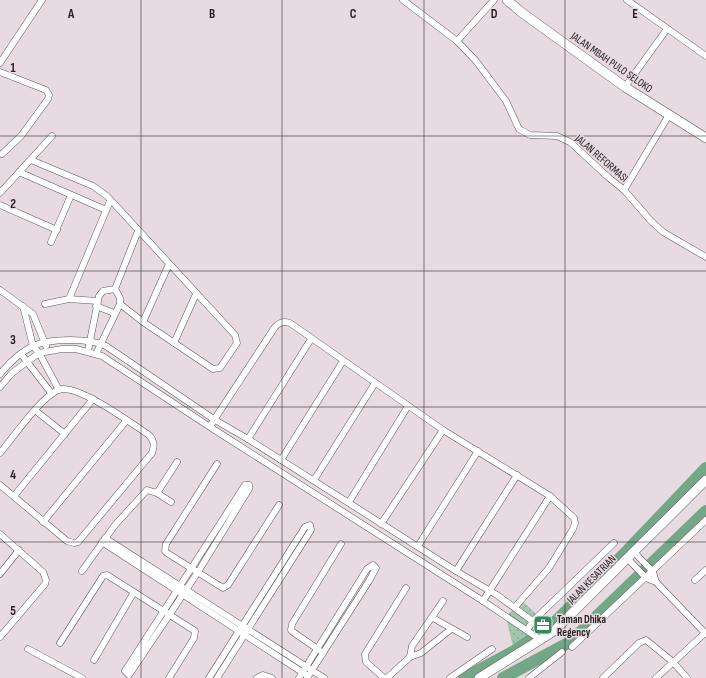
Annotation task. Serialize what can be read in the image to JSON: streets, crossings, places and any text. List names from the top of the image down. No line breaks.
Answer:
{"streets":{"street":["JALAN MBAH PULO SELOKO","JALAN REFORMASI","JALAN KESATRIAN"]},"places":{"office":["Taman Dhika Regency"]},"grid":{"columns":["A","B","C","D","E"],"rows":["1","2","3","4","5"]}}
